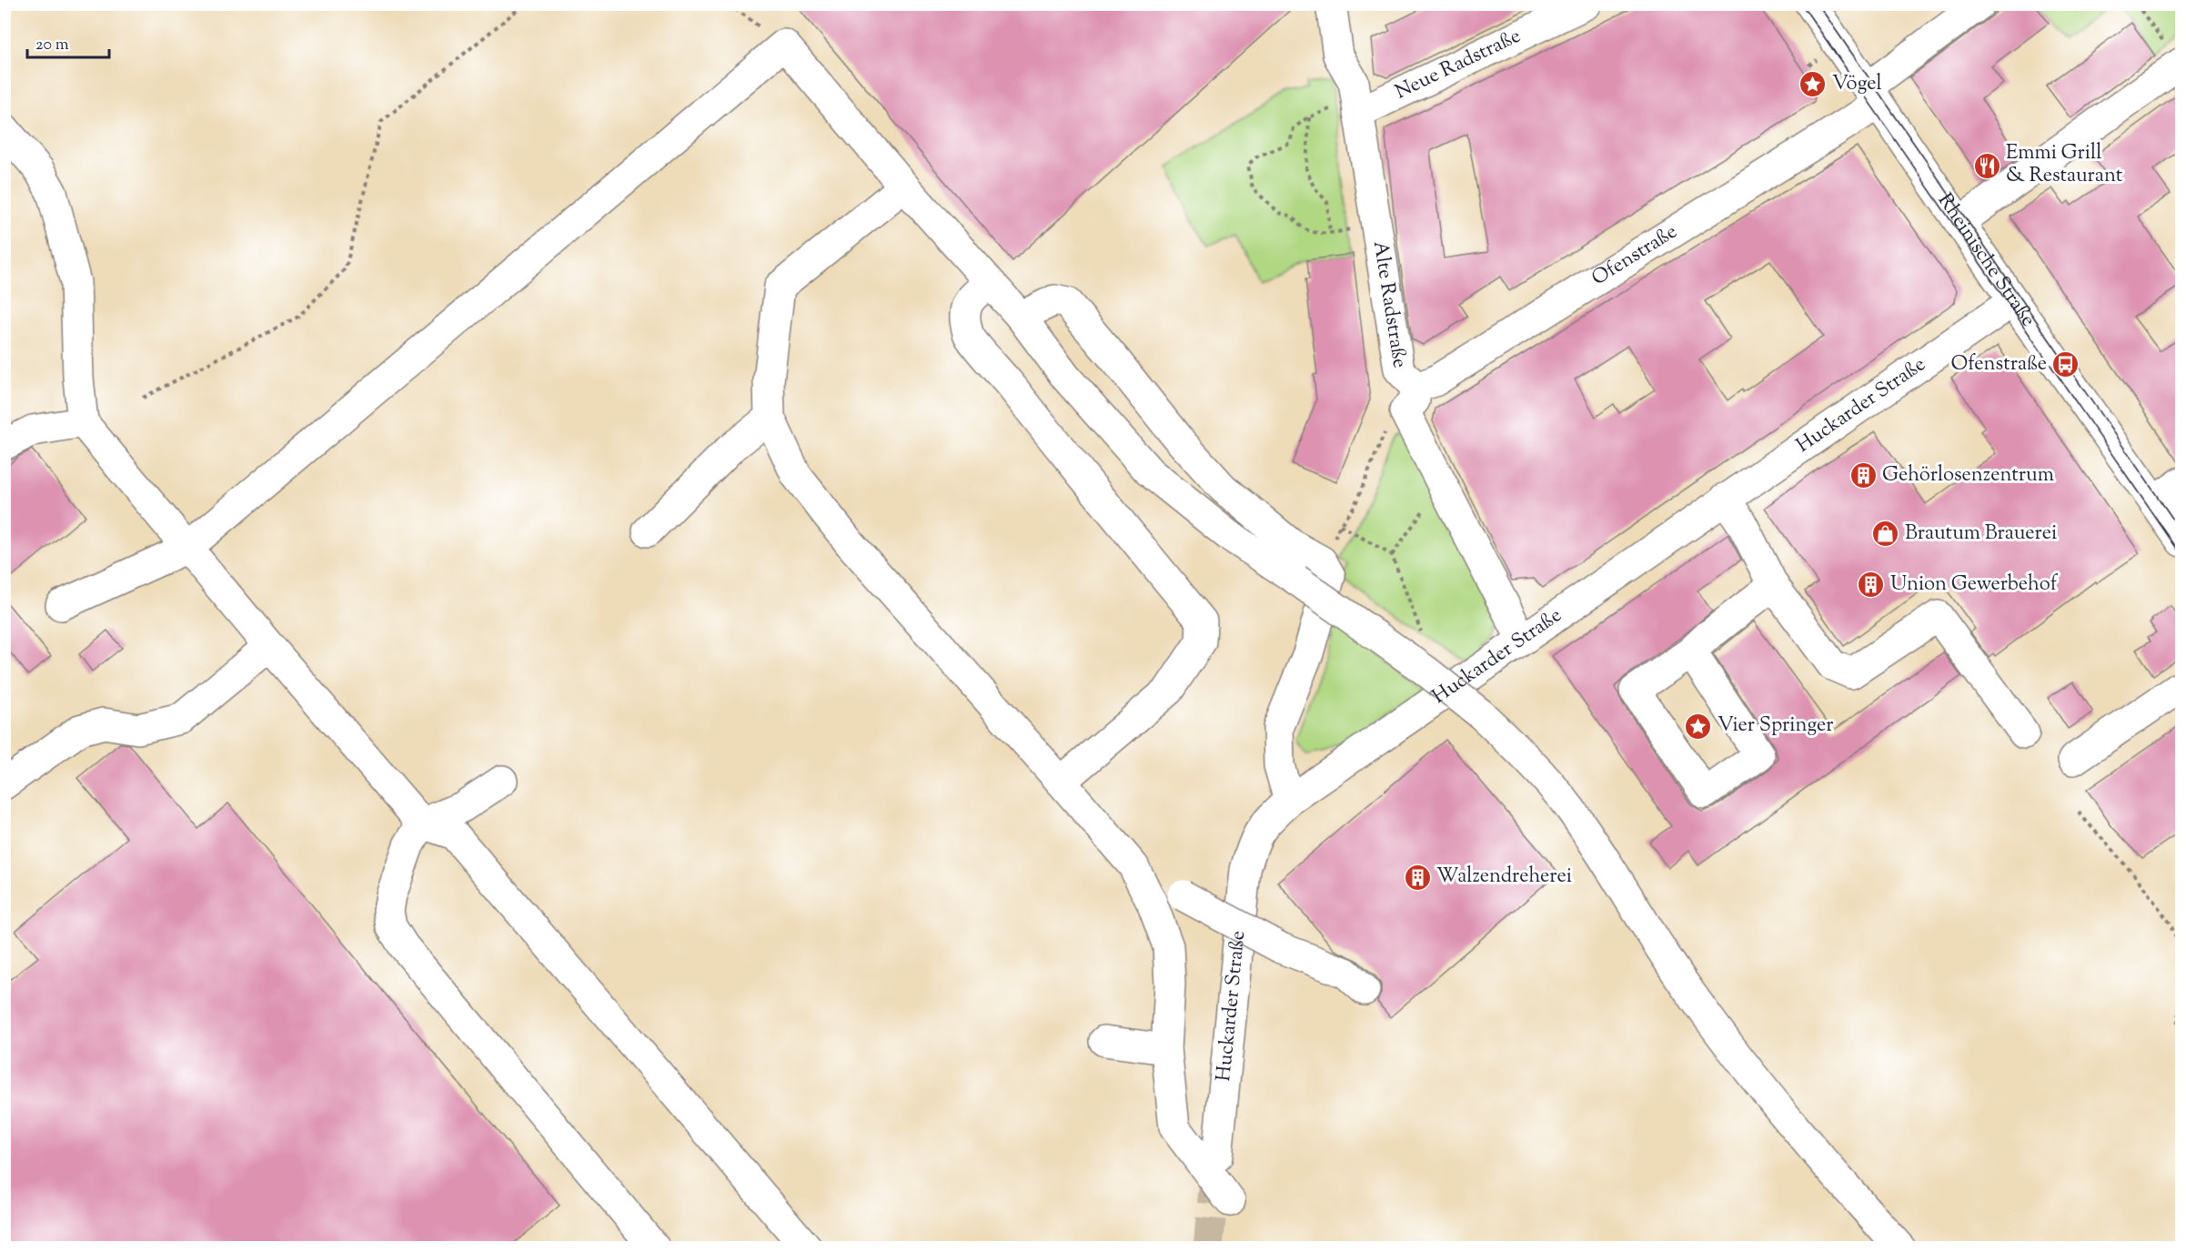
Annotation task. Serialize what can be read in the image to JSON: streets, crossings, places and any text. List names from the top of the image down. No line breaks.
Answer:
{"streets":{"street":["Neue Radstraße","Ofenstraße","Rheinische Straße","Alte Radstraße","Huckarder Straße"]},"crossings":[["Neue Radstraße","Alte Radstraße"],["Ofenstraße","Rheinische Straße"],["Ofenstraße","Alte Radstraße"],["Rheinische Straße","Huckarder Straße"],["Alte Radstraße","Huckarder Straße"]],"places":{"place":["Vögel","Vier Springer"],"restaurant":["Emmi Grill & Restaurant"],"bus stop":["Ofenstraße"],"building":["Gehörlosenzentrum","Union Gewerbehof","Walzendreherei"],"shop":["Brautum Brauerei"]},"scale_bar":"20 m"}
